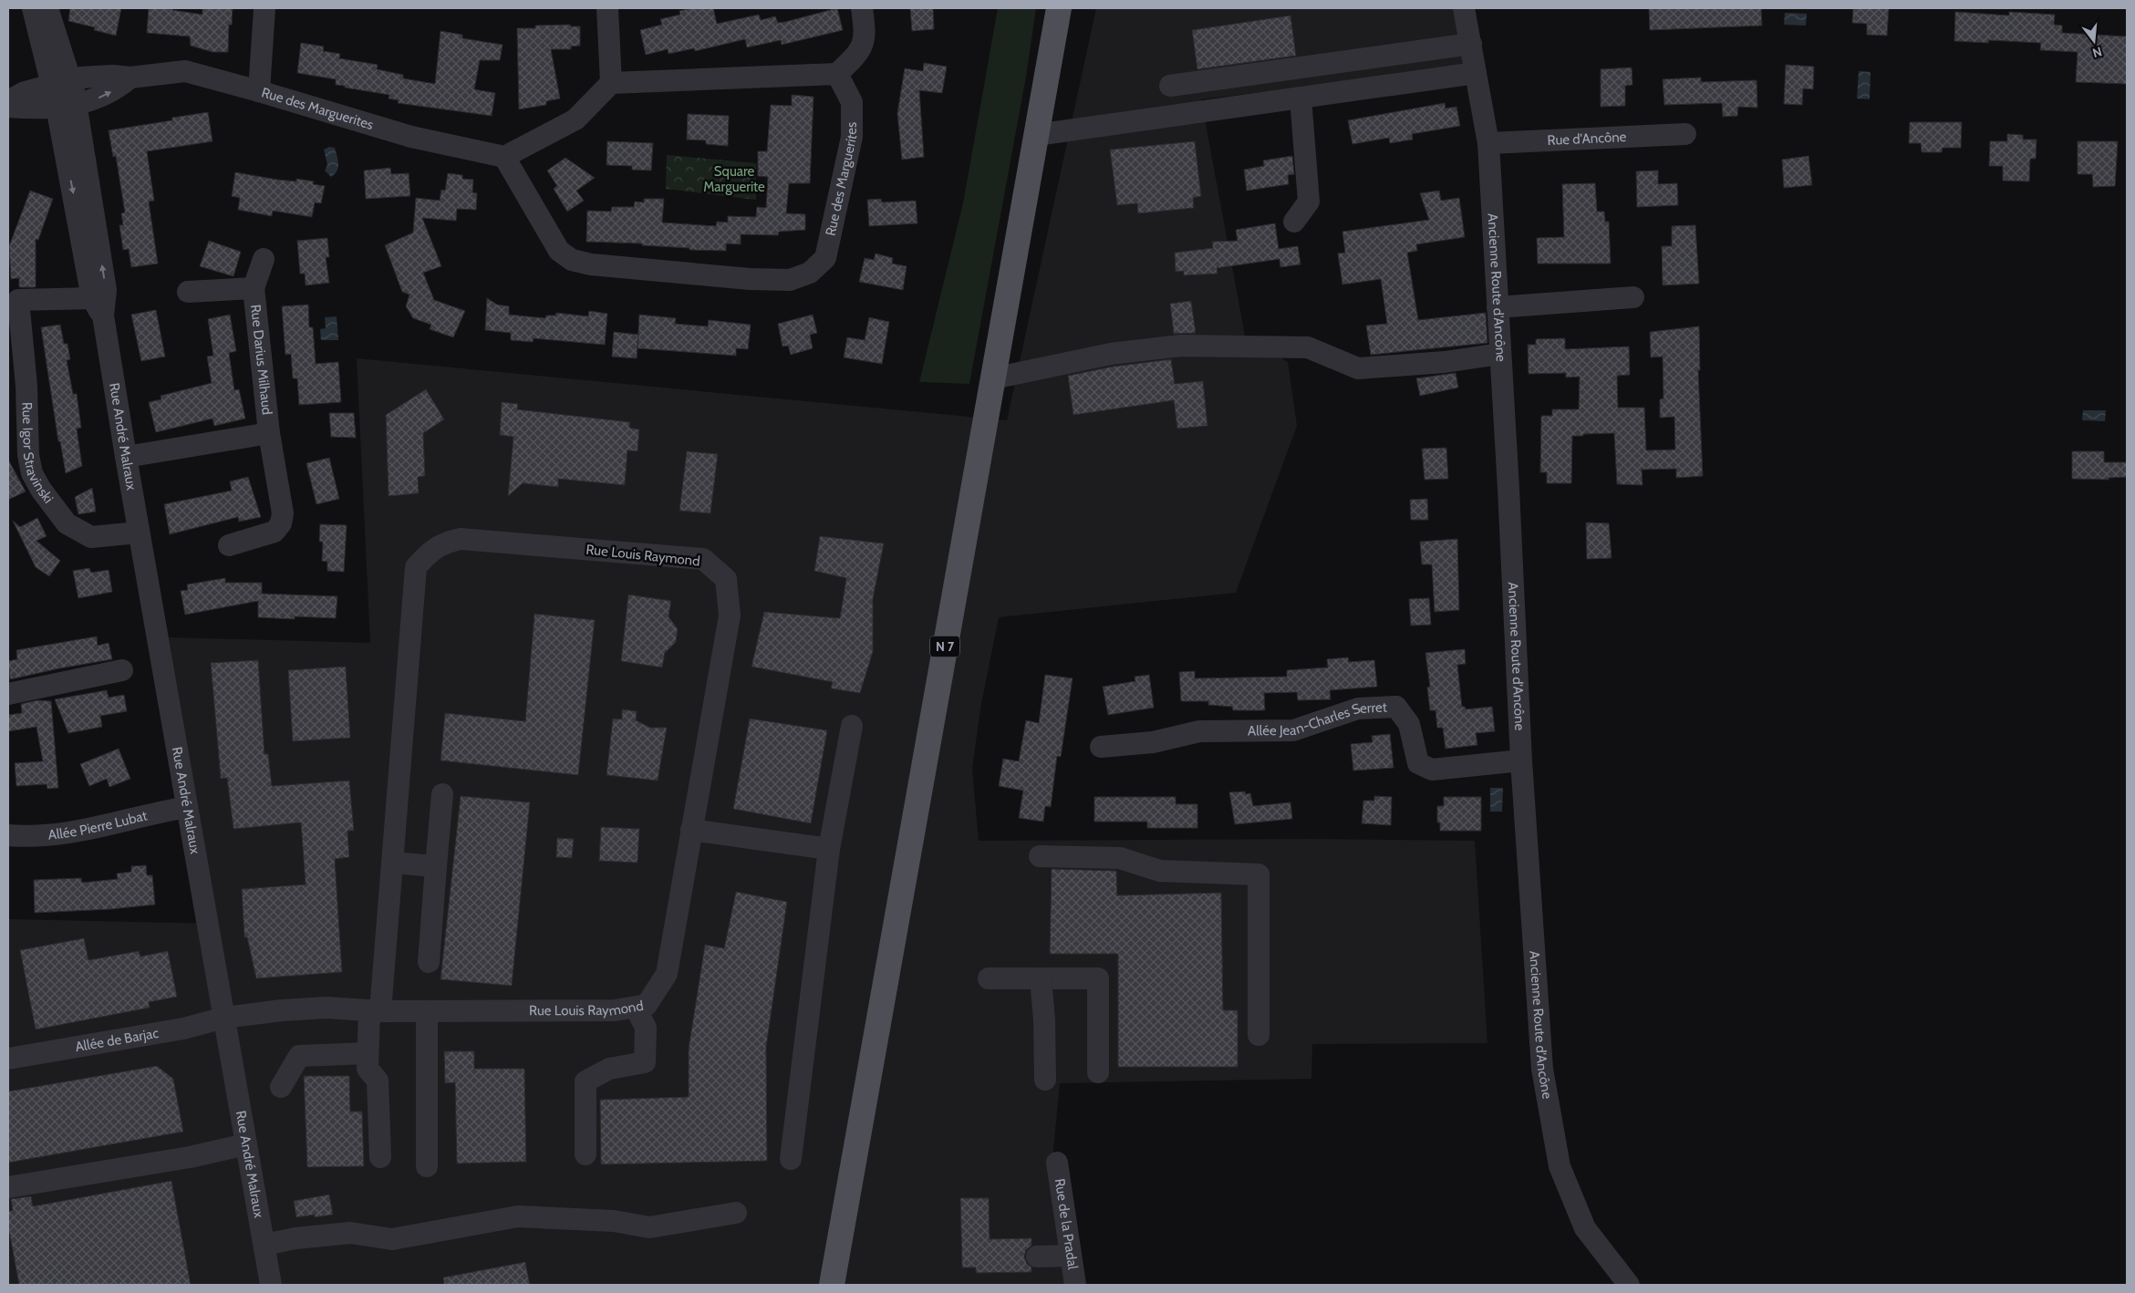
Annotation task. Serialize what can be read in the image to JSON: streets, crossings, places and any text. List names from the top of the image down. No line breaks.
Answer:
{"streets":{"main road":["N 7"],"street":["Rue des Marguerites","Rue d'Ancône","Ancienne Route d'Ancône","Rue Darius Milhaud","Rue André Malraux","Rue Igor Stravinski","Rue Louis Raymond","Allée Jean-Charles Serret","Allée Pierre Lubat","Allée de Barjac","Rue de la Pradal"]},"crossings":[["Rue des Marguerites","Rue André Malraux"],["Rue d'Ancône","Ancienne Route d'Ancône"],["Ancienne Route d'Ancône","Allée Jean-Charles Serret"],["Rue Darius Milhaud","Rue André Malraux"],["Rue André Malraux","Rue Igor Stravinski"],["Rue André Malraux","Rue Louis Raymond"],["Rue André Malraux","Allée Pierre Lubat"],["Rue André Malraux","Allée de Barjac"],["Rue Louis Raymond","Allée de Barjac"]],"parks":["Square Marguerite"],"north":"bottom"}
